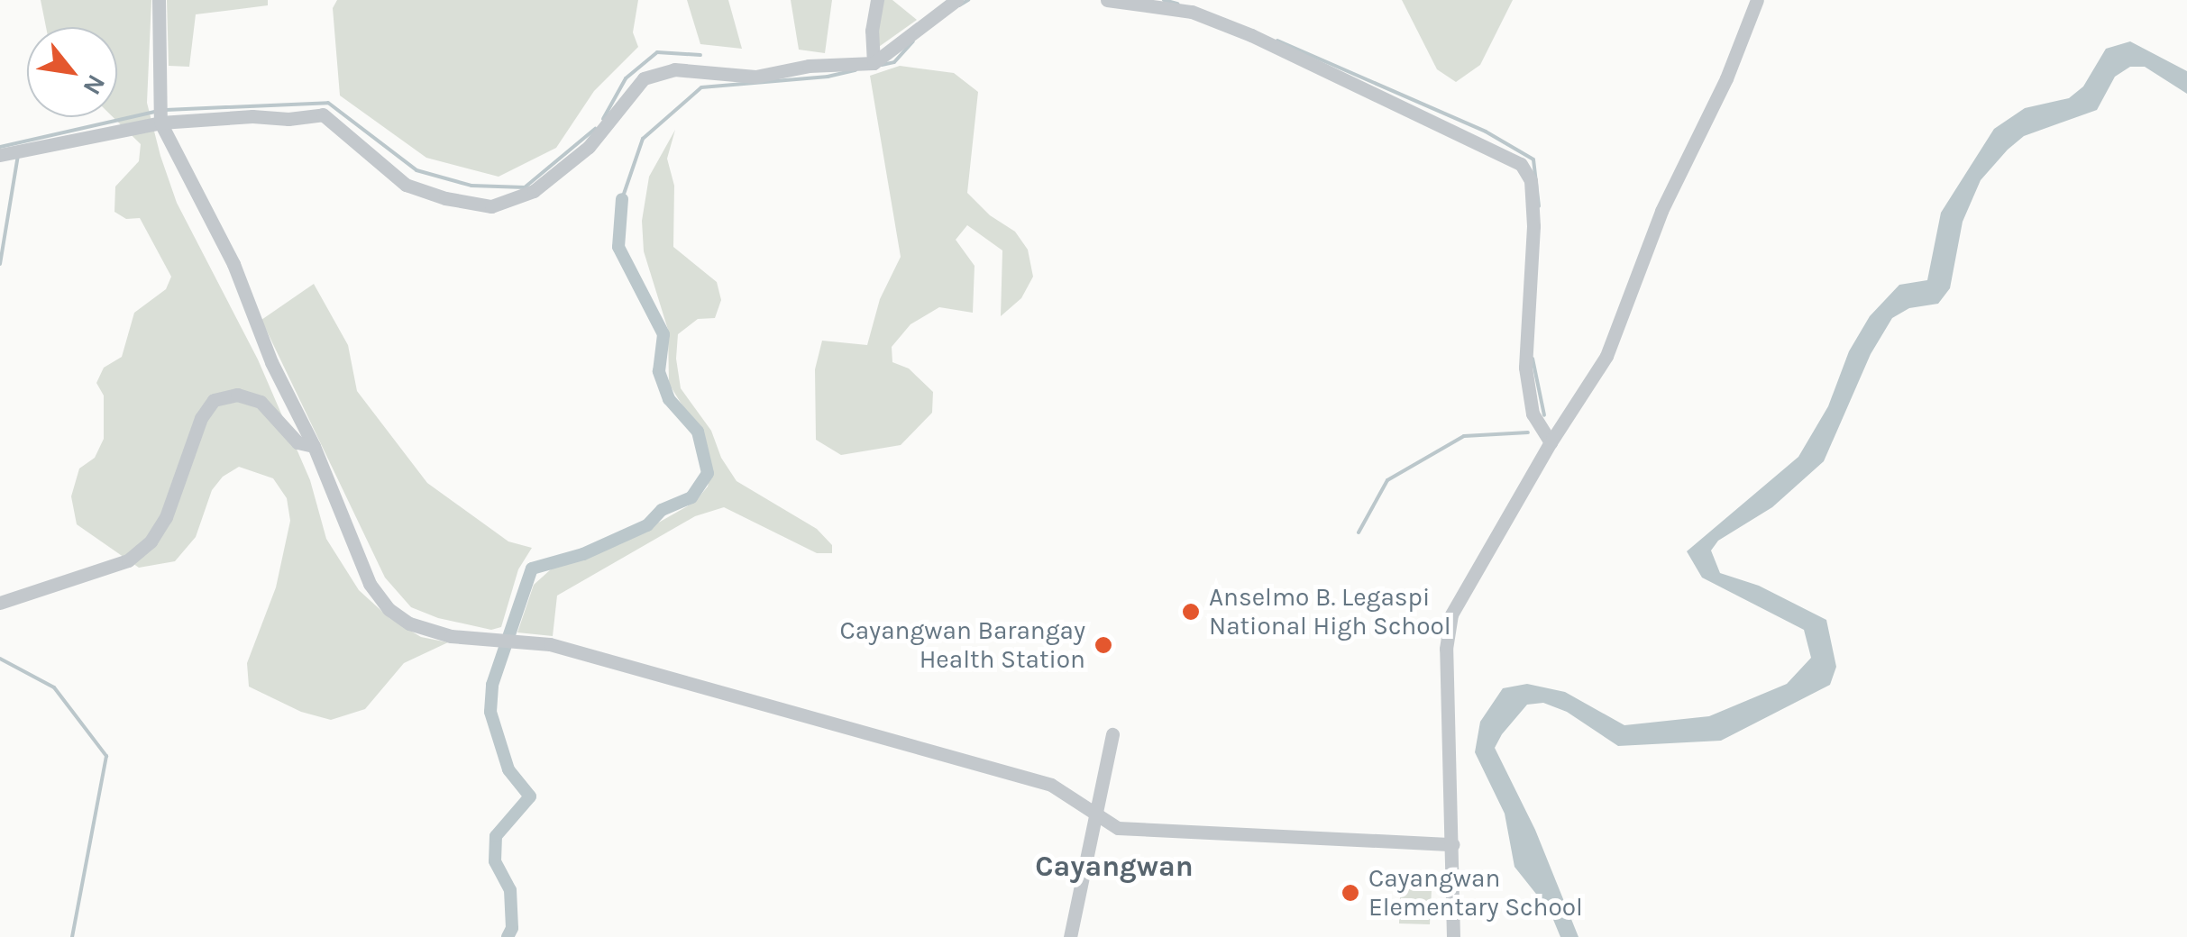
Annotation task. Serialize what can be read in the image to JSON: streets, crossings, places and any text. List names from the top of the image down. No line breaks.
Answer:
{"districts":["Cayangwan"],"places":["Anselmo B. Legaspi National High School","Cayangwan Barangay Health Station","Cayangwan Elementary School"],"north":"bottom right"}
